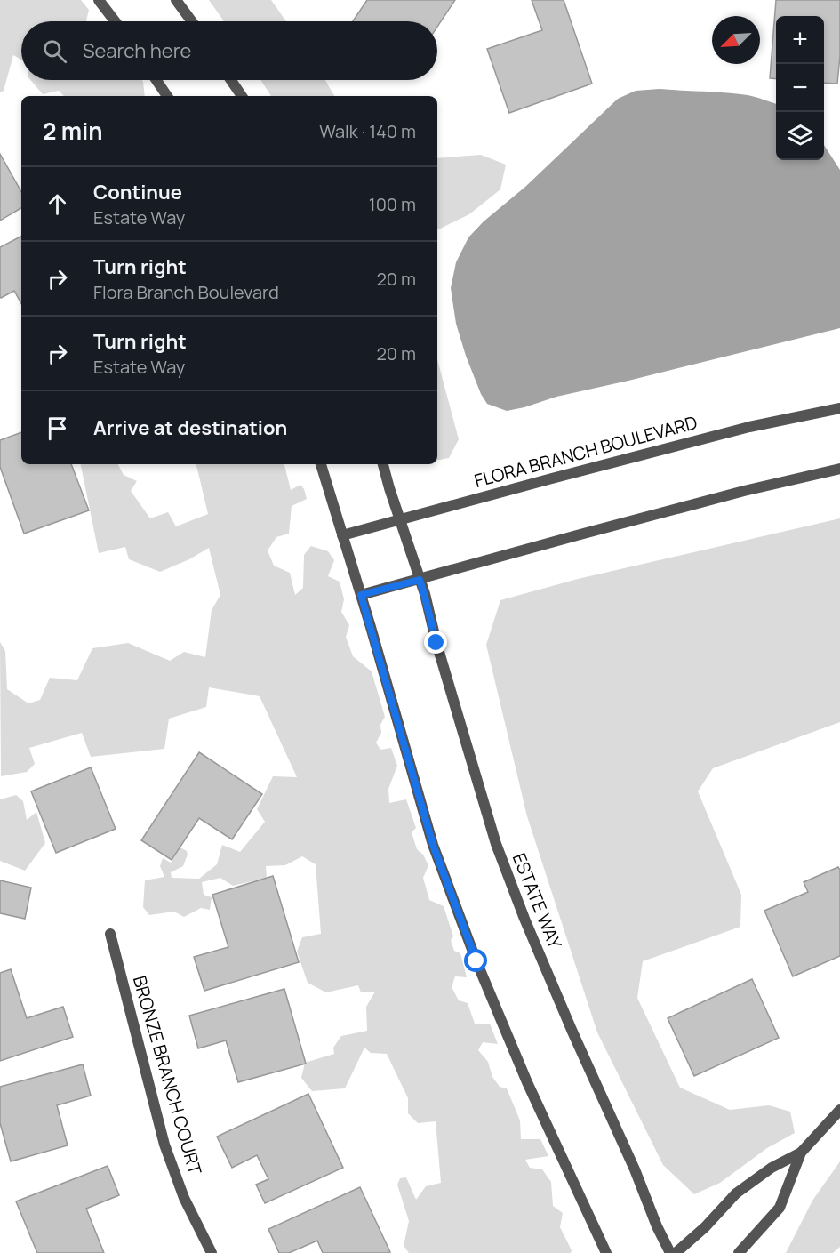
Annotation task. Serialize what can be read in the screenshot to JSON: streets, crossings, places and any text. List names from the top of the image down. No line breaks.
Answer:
{"streets":{"street":["FLORA BRANCH BOULEVARD","ESTATE WAY","BRONZE BRANCH COURT"]},"crossings":[["FLORA BRANCH BOULEVARD","ESTATE WAY"]],"north":"bottom left","page":{"map_buttons":["+","−"],"search":"Search here","heading":["2 min","Walk · 140 m"],"list":[["Continue","Estate Way","100 m"],["Turn right","Flora Branch Boulevard","20 m"],["Turn right","Estate Way","20 m"],"Arrive at destination"]}}
